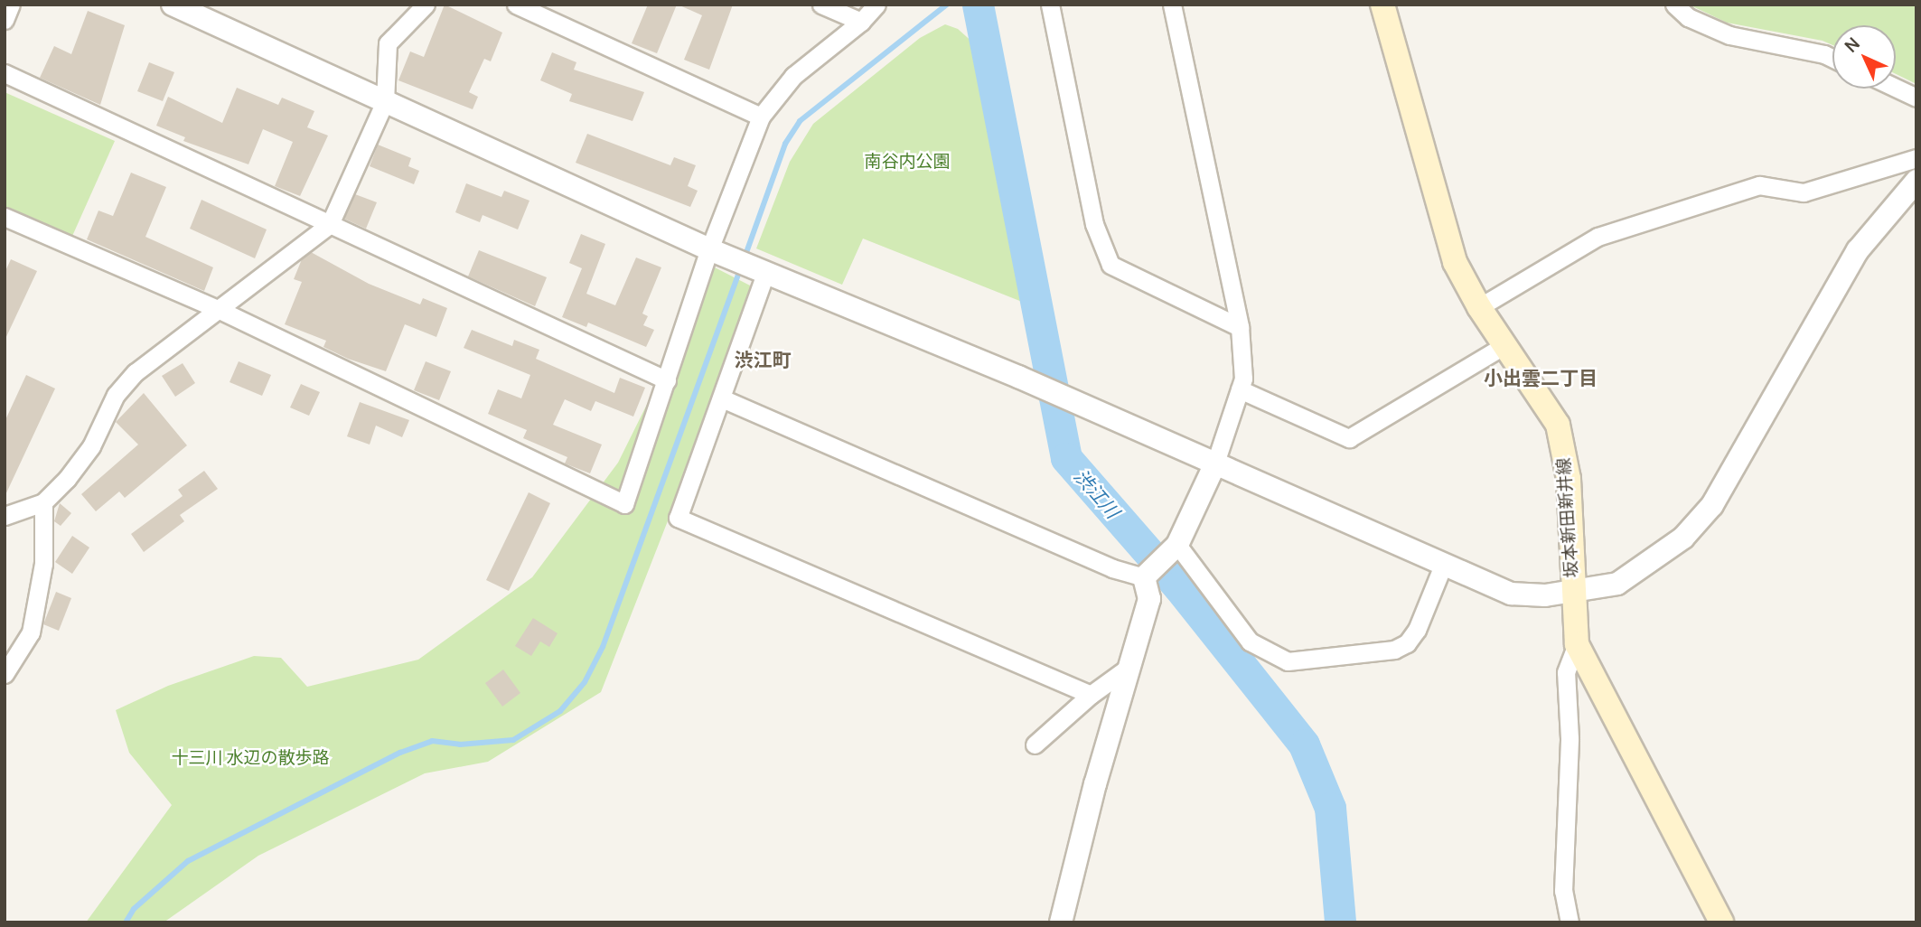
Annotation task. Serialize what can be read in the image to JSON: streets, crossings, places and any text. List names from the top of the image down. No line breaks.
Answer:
{"streets":{"main road":["坂本新田新井線"]},"districts":["渋江町","小出雲二丁目"],"water":["渋江川"],"parks":["南谷内公園","十三川 水辺の散歩路"],"north":"top left"}
